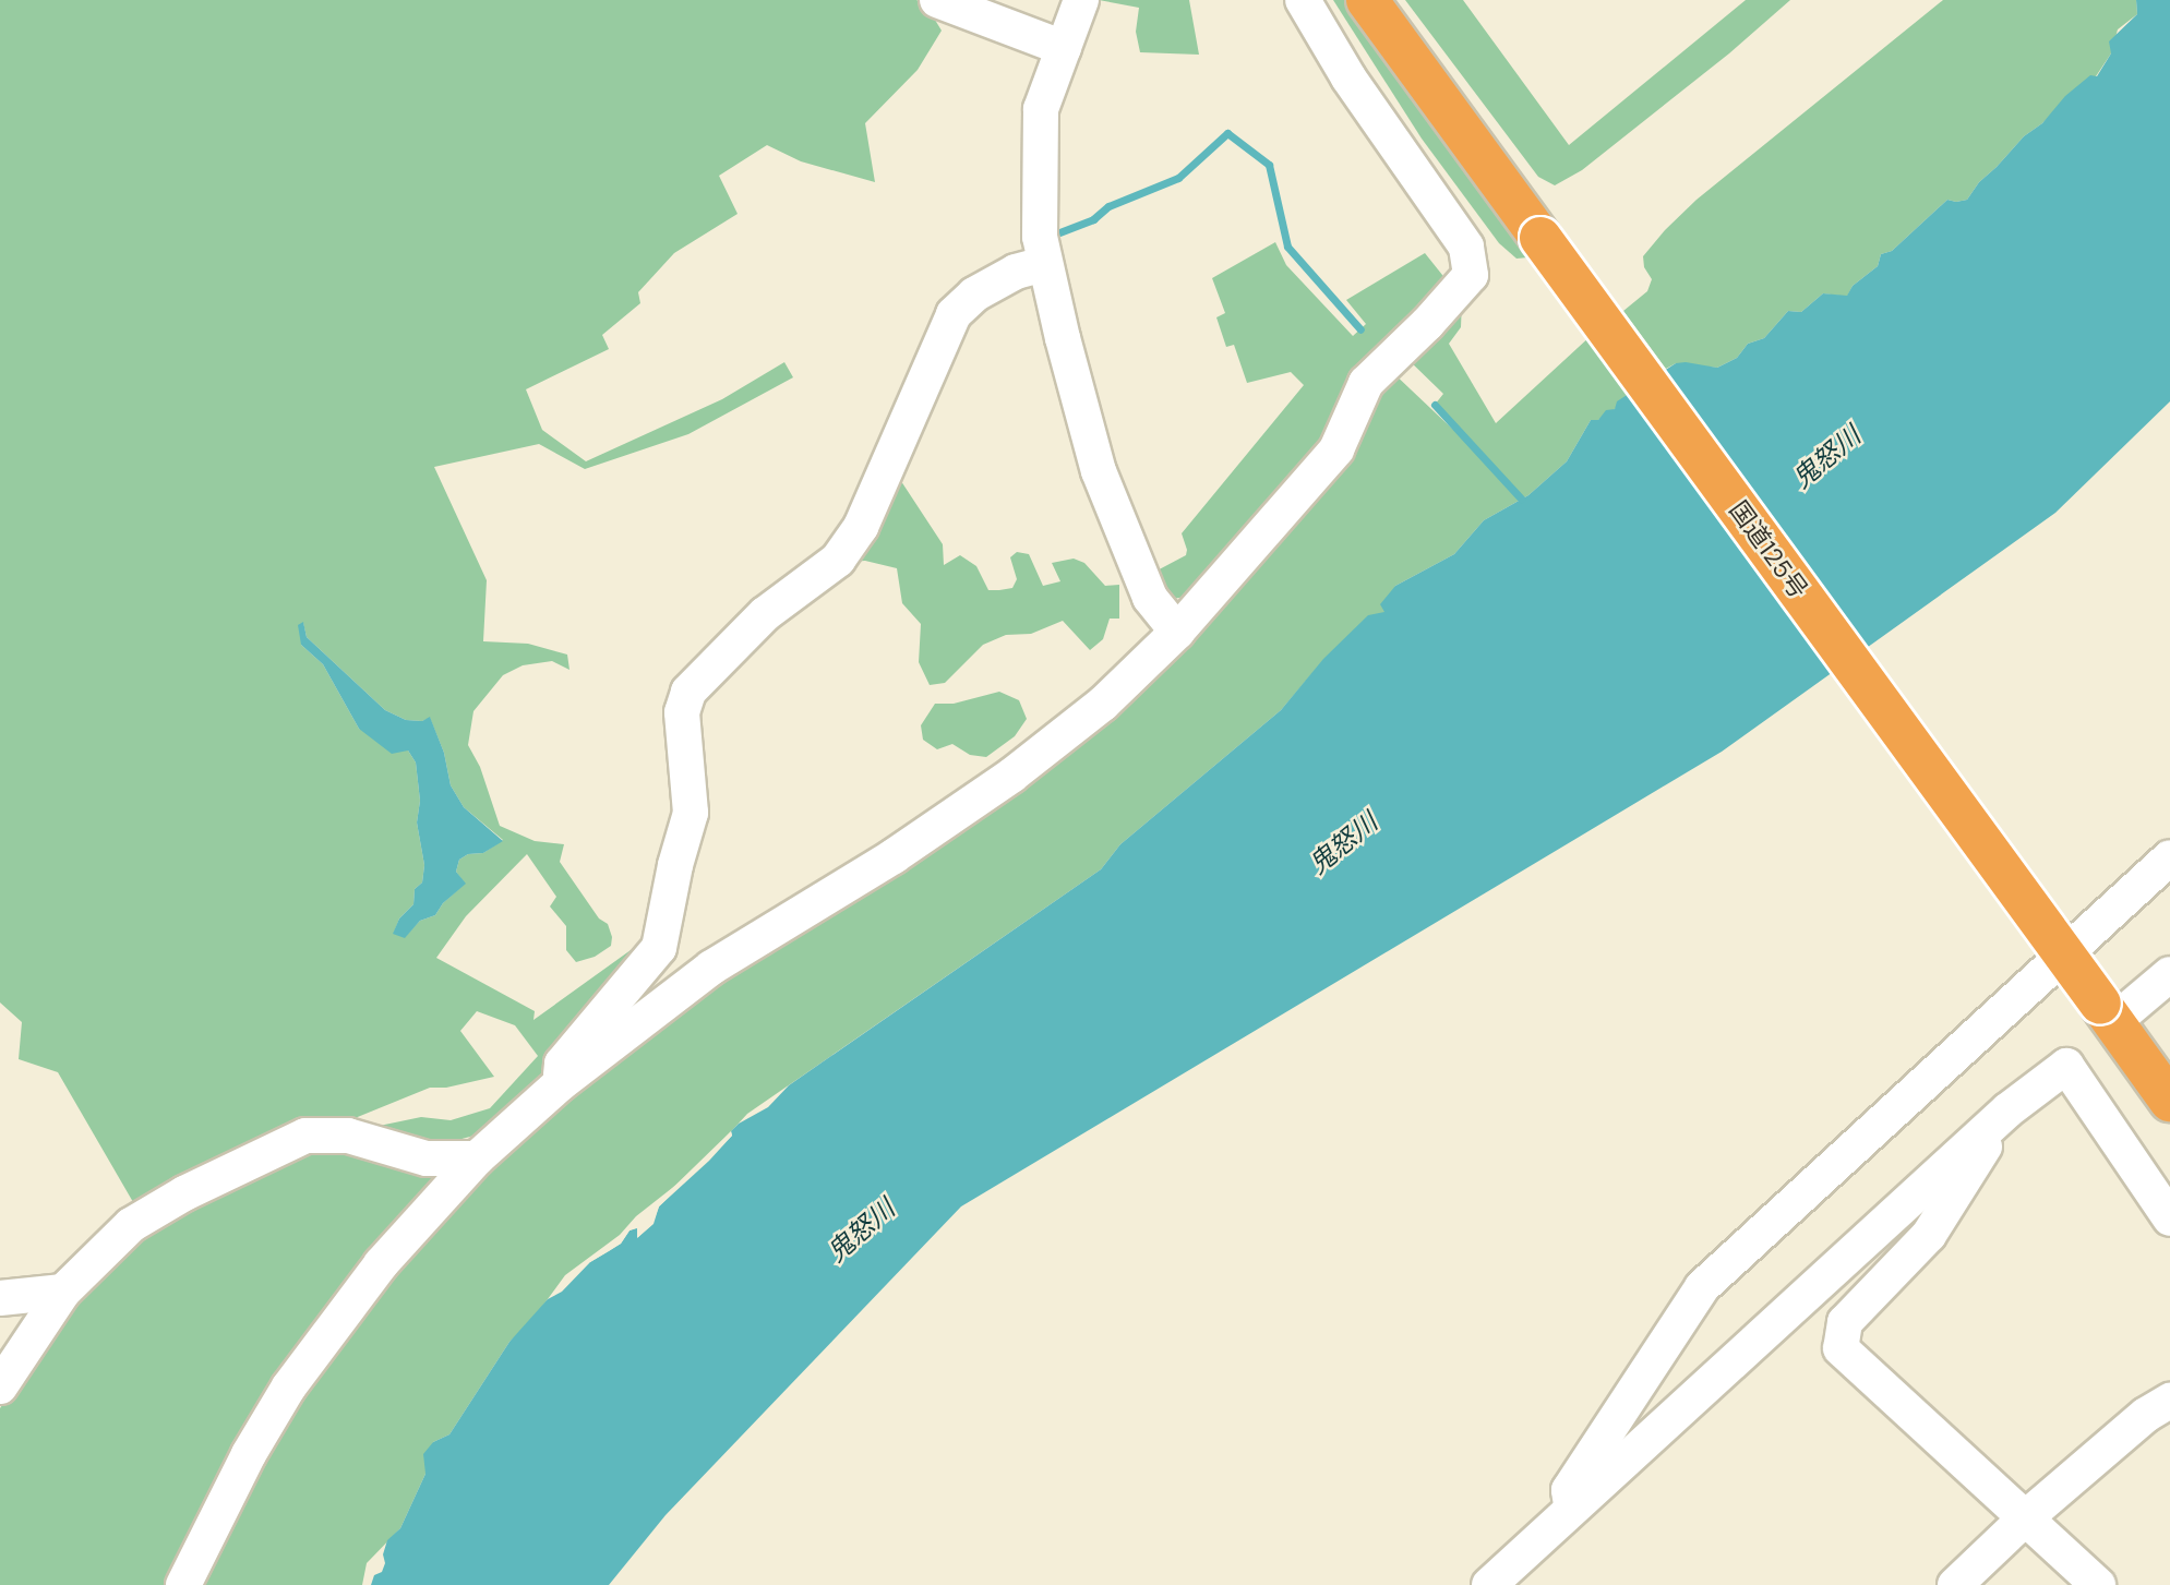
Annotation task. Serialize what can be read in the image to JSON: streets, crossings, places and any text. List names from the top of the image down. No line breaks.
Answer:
{"streets":{"highway":["国道125号"]},"water":["鬼怒川"]}
